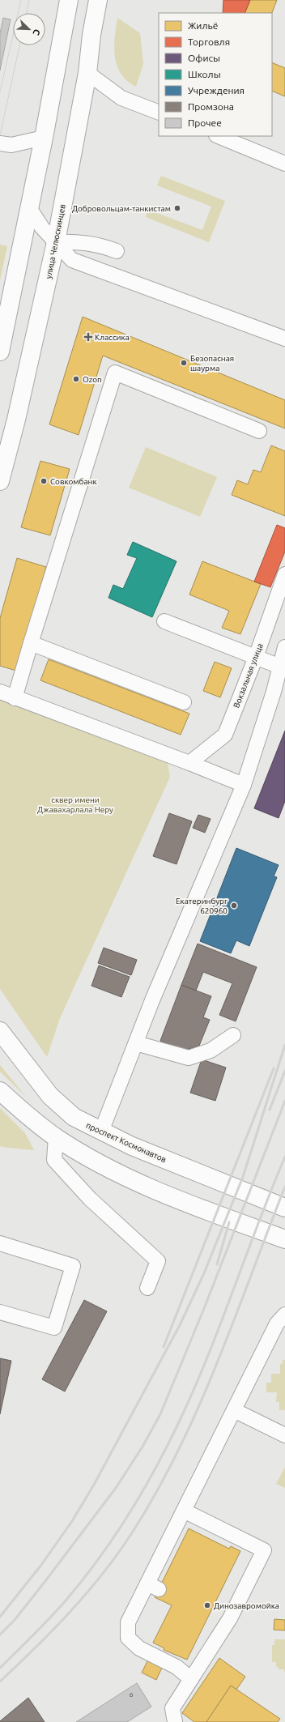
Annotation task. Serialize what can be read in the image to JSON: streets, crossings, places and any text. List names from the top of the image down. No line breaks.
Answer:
{"streets":{"main road":["улица Челюскинцев","проспект Космонавтов"],"street":["Вокзальная улица"]},"parks":["сквер имени Джавахарлала Неру"],"places":{"other":["Добровольцам-танкистам","Безопасная шаурма","Ozon","Совкомбанк","Екатеринбург 620960","Динозавромойка"],"health":["Классика"]},"house_numbers":["6"],"legend":["Жильё","Торговля","Офисы","Школы","Учреждения","Промзона","Прочее"],"north":"bottom right"}
